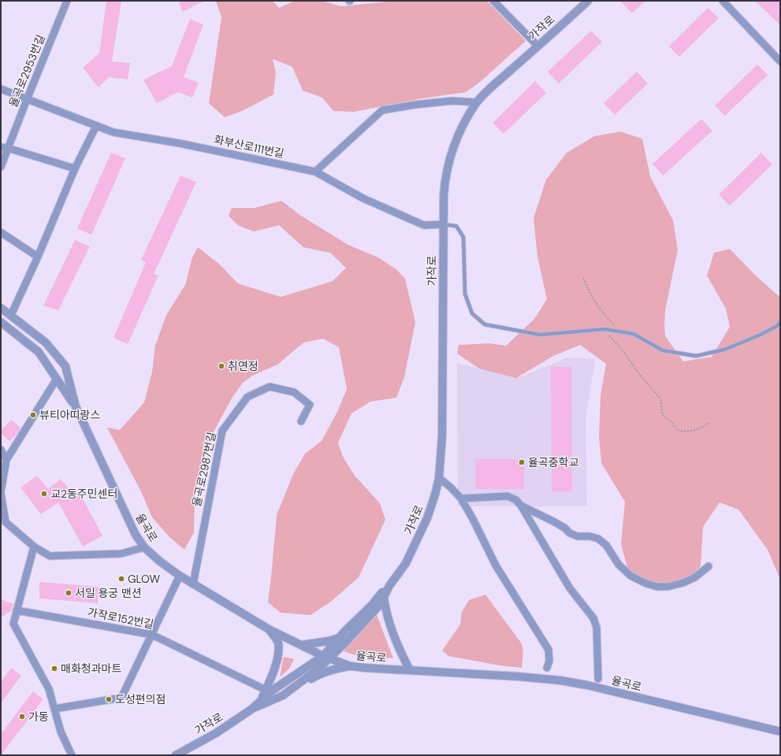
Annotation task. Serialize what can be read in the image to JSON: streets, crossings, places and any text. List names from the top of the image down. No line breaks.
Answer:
{"streets":{"street":["가작로","율곡로2953번길","화부산로111번길","율곡로2987번길","율곡로","가작로152번길"]},"crossings":[["가작로","화부산로111번길"],["가작로","율곡로"],["율곡로2953번길","화부산로111번길"],["율곡로2987번길","율곡로"]],"places":["취연정","뷰티아띠랑스","율곡중학교","교2동주민센터","GLOW","서일 용궁 맨션","매화청과마트","도성편의점","가동"]}
